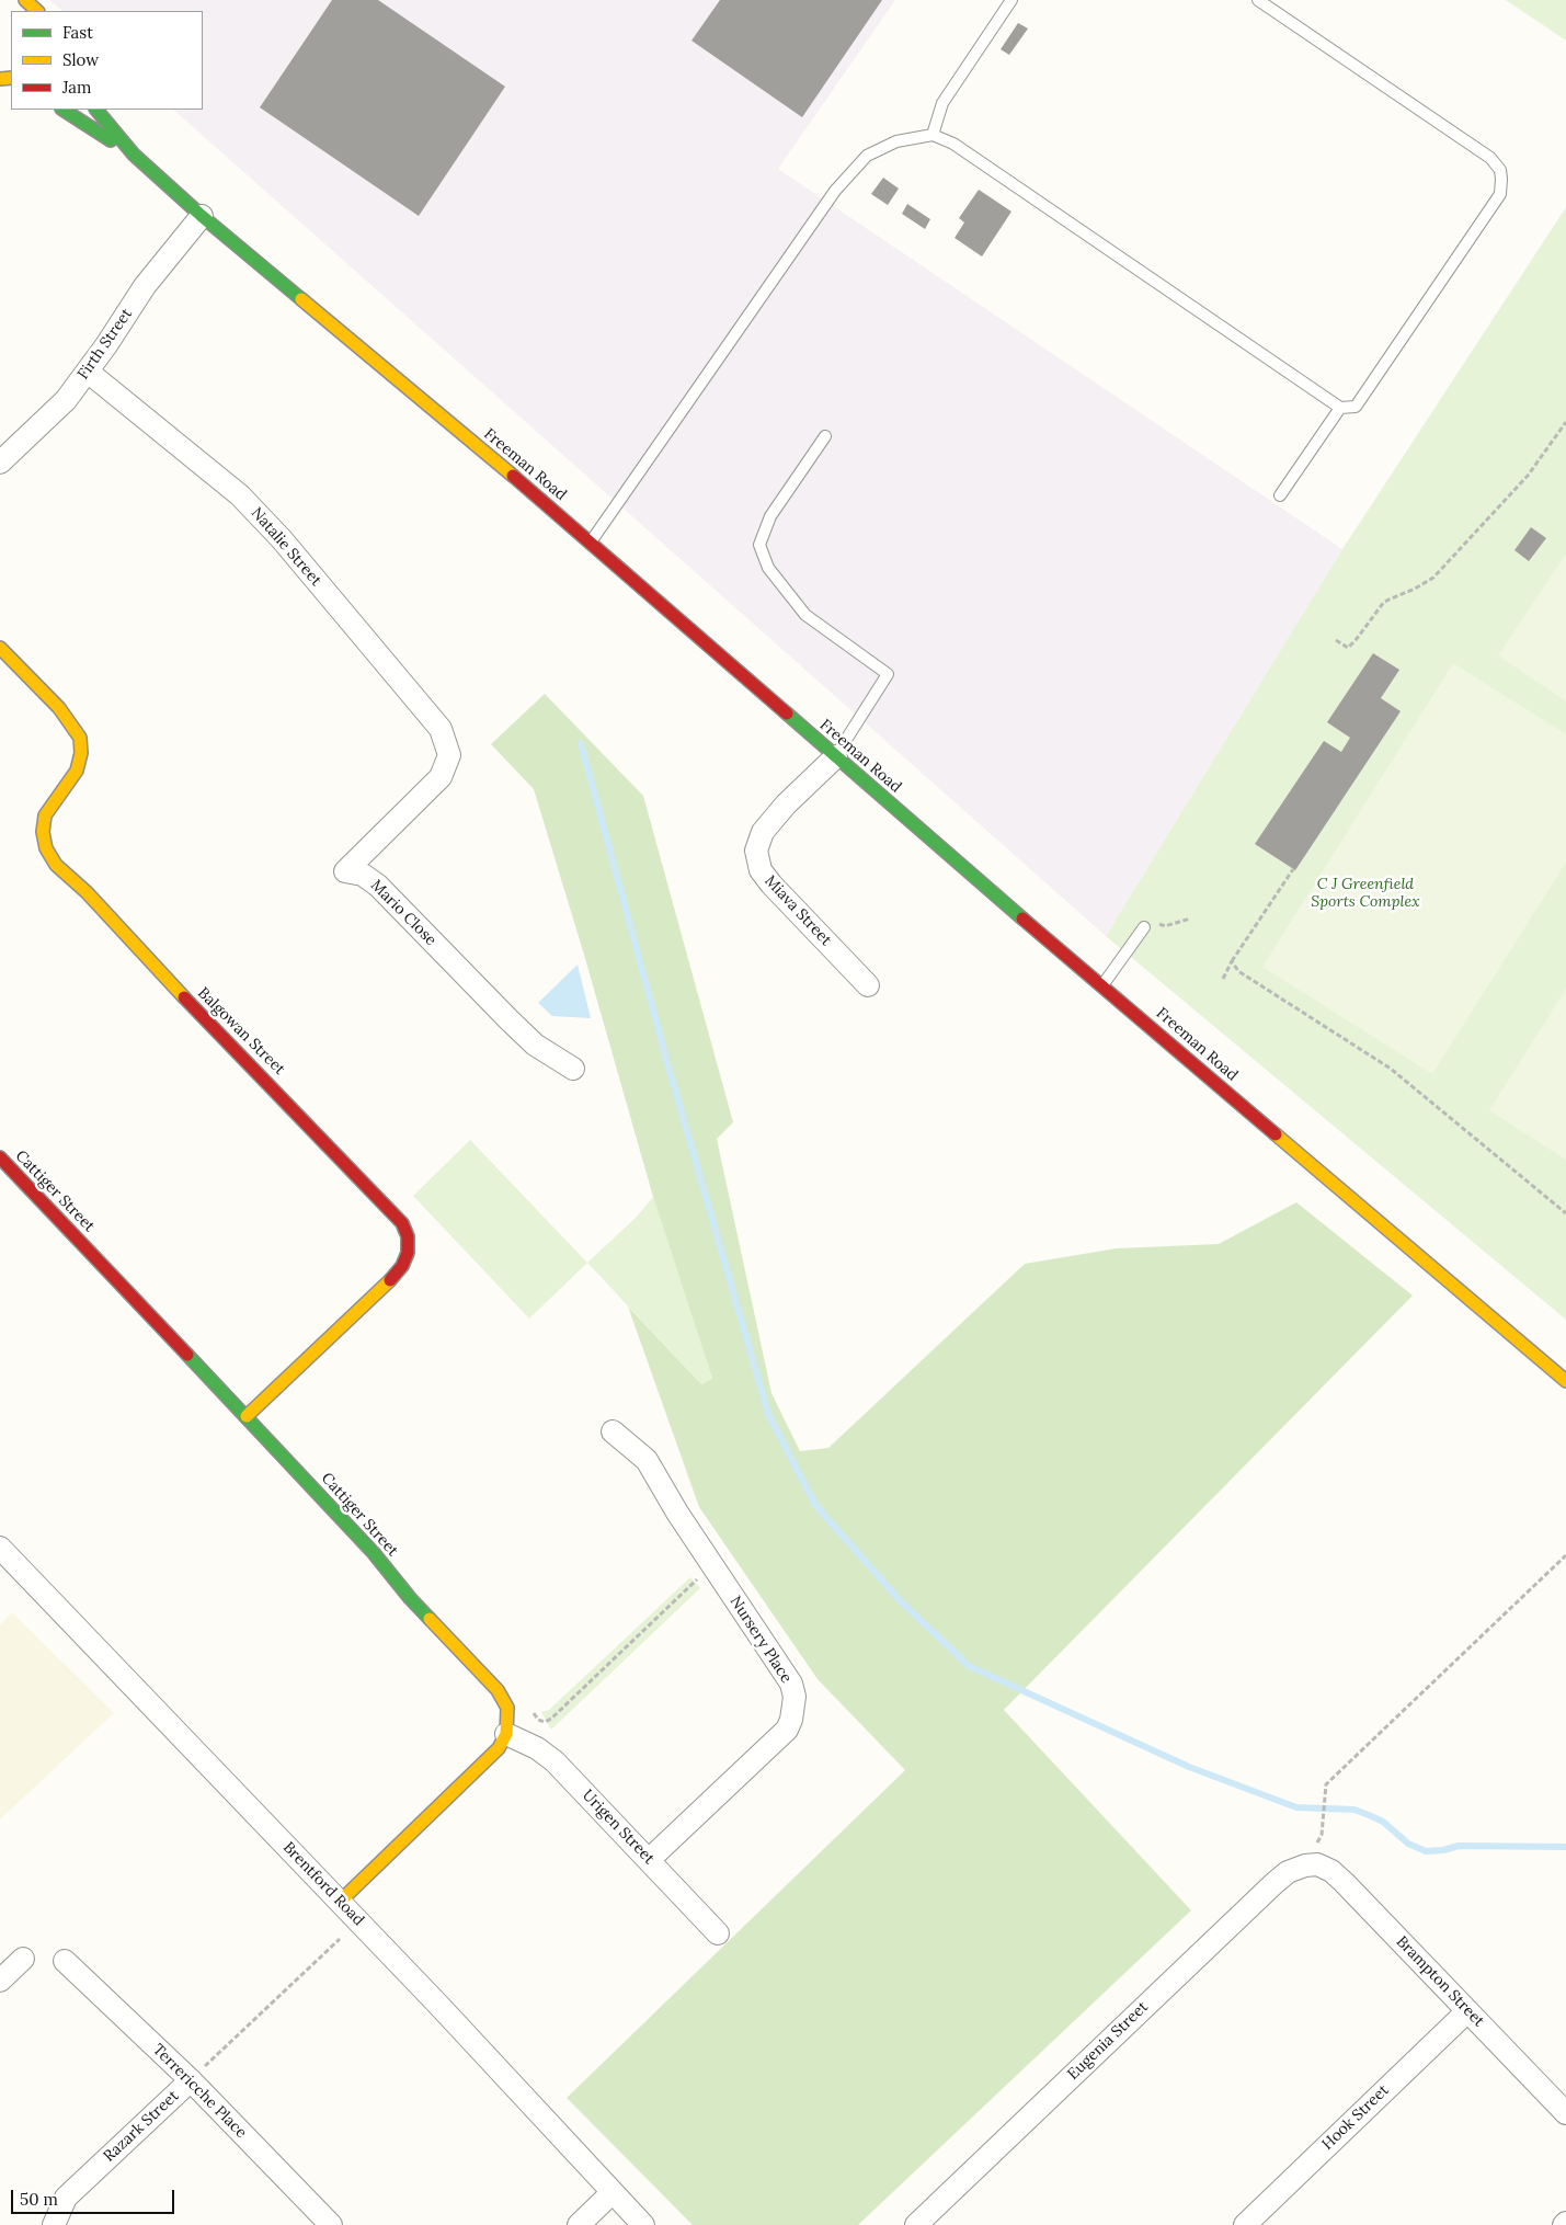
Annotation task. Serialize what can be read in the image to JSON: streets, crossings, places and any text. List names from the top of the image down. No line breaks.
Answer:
{"streets":{"street":["Firth Street","Freeman Road","Natalie Street","Miava Street","Mario Close","Balgowan Street","Cattiger Street","Nursery Place","Urigen Street","Brentford Road","Brampton Street","Eugenia Street","Terrericche Place","Hook Street","Razark Street"]},"crossings":[["Firth Street","Freeman Road"],["Firth Street","Natalie Street"],["Freeman Road","Miava Street"],["Natalie Street","Mario Close"],["Balgowan Street","Cattiger Street"],["Nursery Place","Urigen Street"],["Brampton Street","Eugenia Street"],["Brampton Street","Hook Street"],["Terrericche Place","Razark Street"]],"parks":["C J Greenfield Sports Complex"],"legend":["Fast","Slow","Jam"],"scale_bar":"50 m"}
